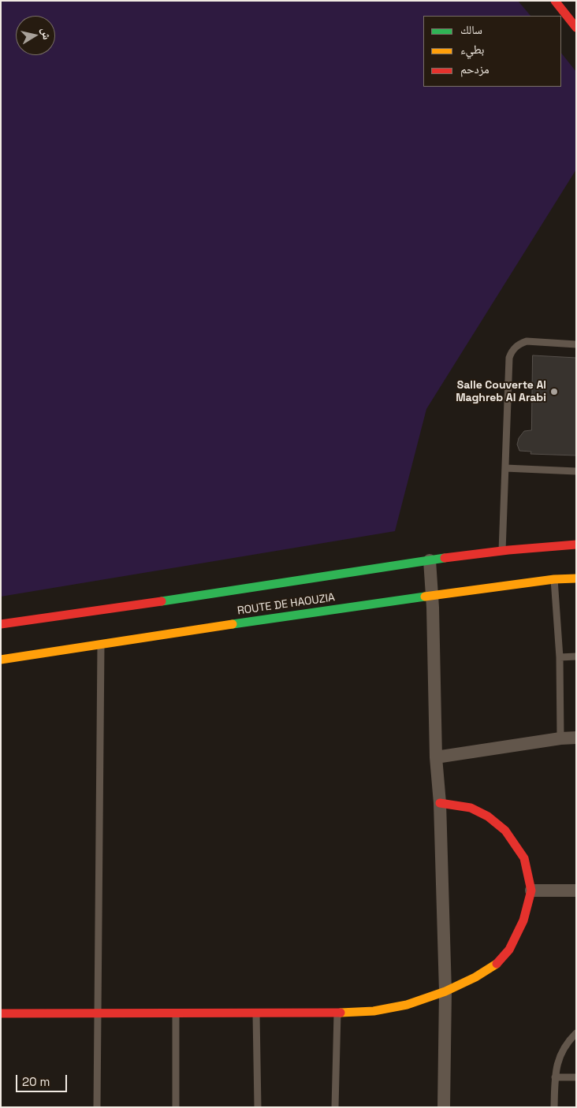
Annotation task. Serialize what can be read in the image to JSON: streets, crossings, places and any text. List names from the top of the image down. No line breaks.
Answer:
{"streets":{"street":["ROUTE DE HAOUZIA"]},"places":["Salle Couverte Al Maghreb Al Arabi"],"legend":["سالك","بطيء","مزدحم"],"scale_bar":"20 m","north":"right"}
